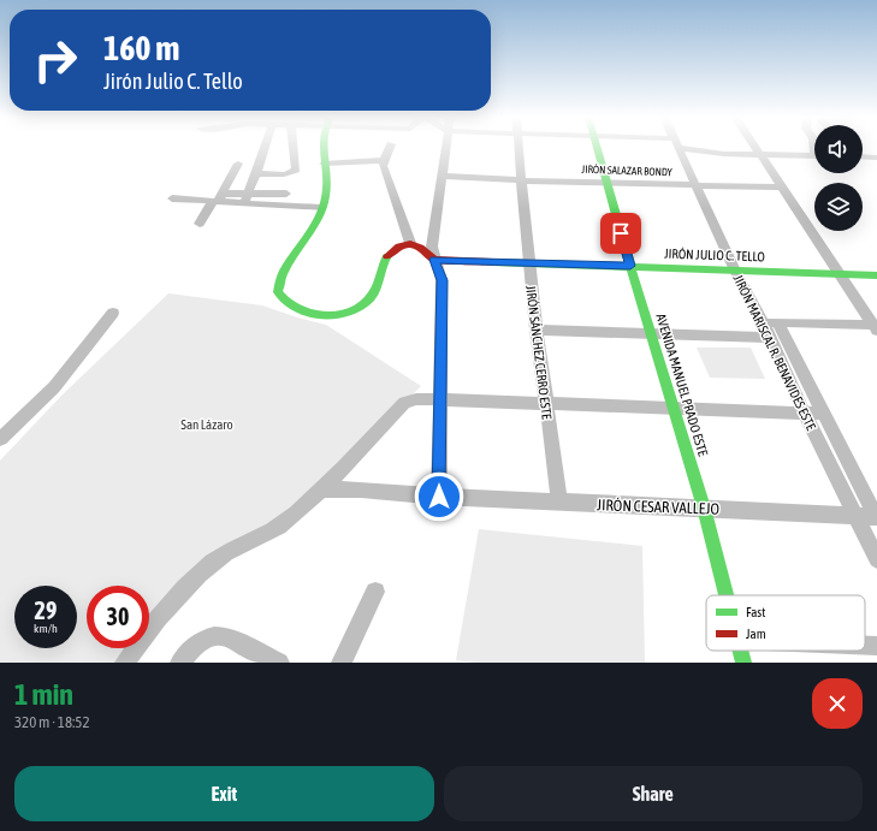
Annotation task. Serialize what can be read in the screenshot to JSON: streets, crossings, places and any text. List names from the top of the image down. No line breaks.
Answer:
{"streets":{"street":["JIRÓN SALAZAR BONDY","JIRÓN JULIO C. TELLO","JIRÓN SÁNCHEZ CERRO ESTE","JIRÓN MARISCAL R. BENAVIDES ESTE","AVENIDA MANUEL PRADO ESTE","JIRÓN CESAR VALLEJO"]},"crossings":[["JIRÓN SALAZAR BONDY","JIRÓN SÁNCHEZ CERRO ESTE"],["JIRÓN SALAZAR BONDY","JIRÓN MARISCAL R. BENAVIDES ESTE"],["JIRÓN SALAZAR BONDY","AVENIDA MANUEL PRADO ESTE"],["JIRÓN JULIO C. TELLO","JIRÓN SÁNCHEZ CERRO ESTE"],["JIRÓN JULIO C. TELLO","JIRÓN MARISCAL R. BENAVIDES ESTE"],["JIRÓN JULIO C. TELLO","AVENIDA MANUEL PRADO ESTE"],["JIRÓN SÁNCHEZ CERRO ESTE","JIRÓN CESAR VALLEJO"],["JIRÓN MARISCAL R. BENAVIDES ESTE","JIRÓN CESAR VALLEJO"],["AVENIDA MANUEL PRADO ESTE","JIRÓN CESAR VALLEJO"]],"parks":["San Lázaro"],"legend":["Fast","Jam"],"page":{"turn":["160 m","Jirón Julio C. Tello"],"speed":"29 km/h","limit":"30","heading":["1 min","320 m · 18:52"],"buttons":["Exit","Share"]}}
